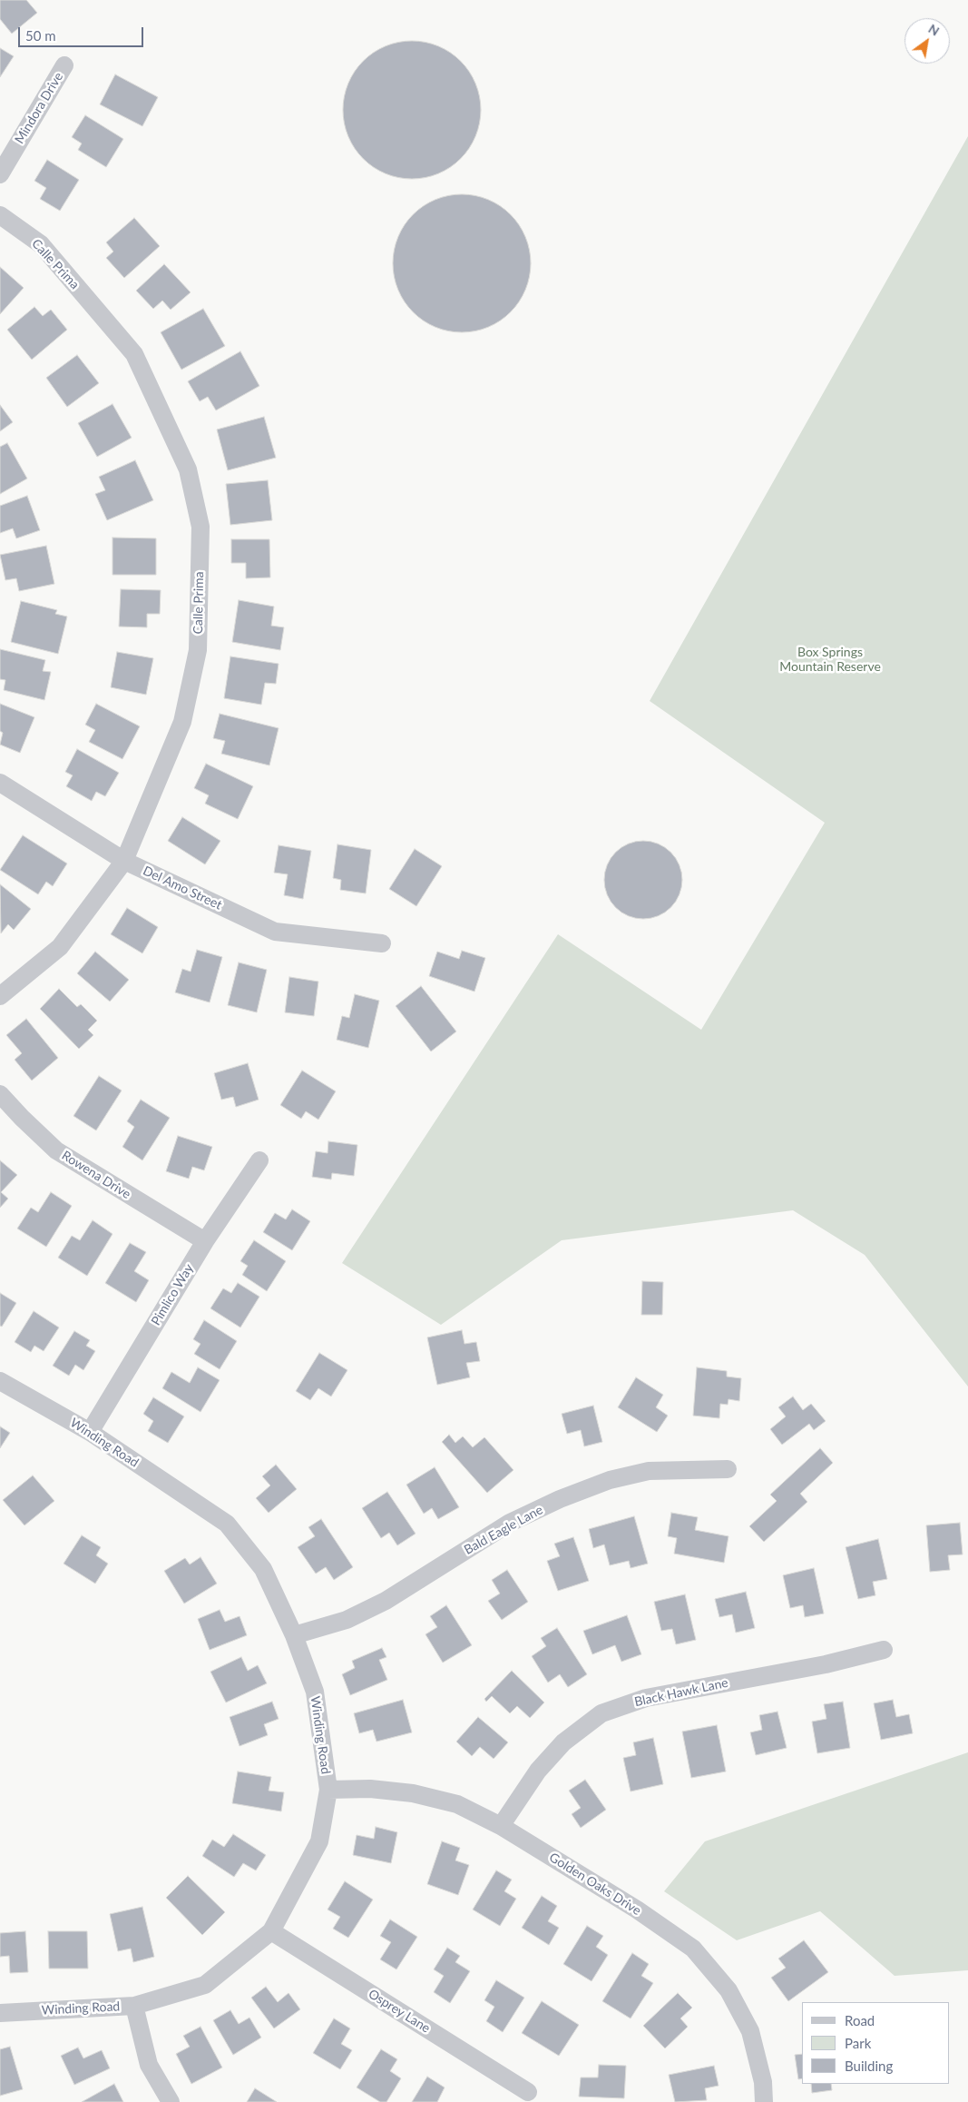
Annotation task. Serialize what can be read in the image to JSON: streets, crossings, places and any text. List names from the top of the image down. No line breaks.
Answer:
{"streets":{"street":["Mindora Drive","Calle Prima","Del Amo Street","Rowena Drive","Pimlico Way","Winding Road","Bald Eagle Lane","Black Hawk Lane","Golden Oaks Drive","Osprey Lane"]},"crossings":[["Calle Prima","Del Amo Street"],["Rowena Drive","Pimlico Way"],["Pimlico Way","Winding Road"],["Winding Road","Bald Eagle Lane"],["Winding Road","Golden Oaks Drive"],["Winding Road","Osprey Lane"],["Black Hawk Lane","Golden Oaks Drive"]],"parks":["Box Springs Mountain Reserve"],"legend":["Road","Park","Building"],"scale_bar":"50 m","north":"top right"}
